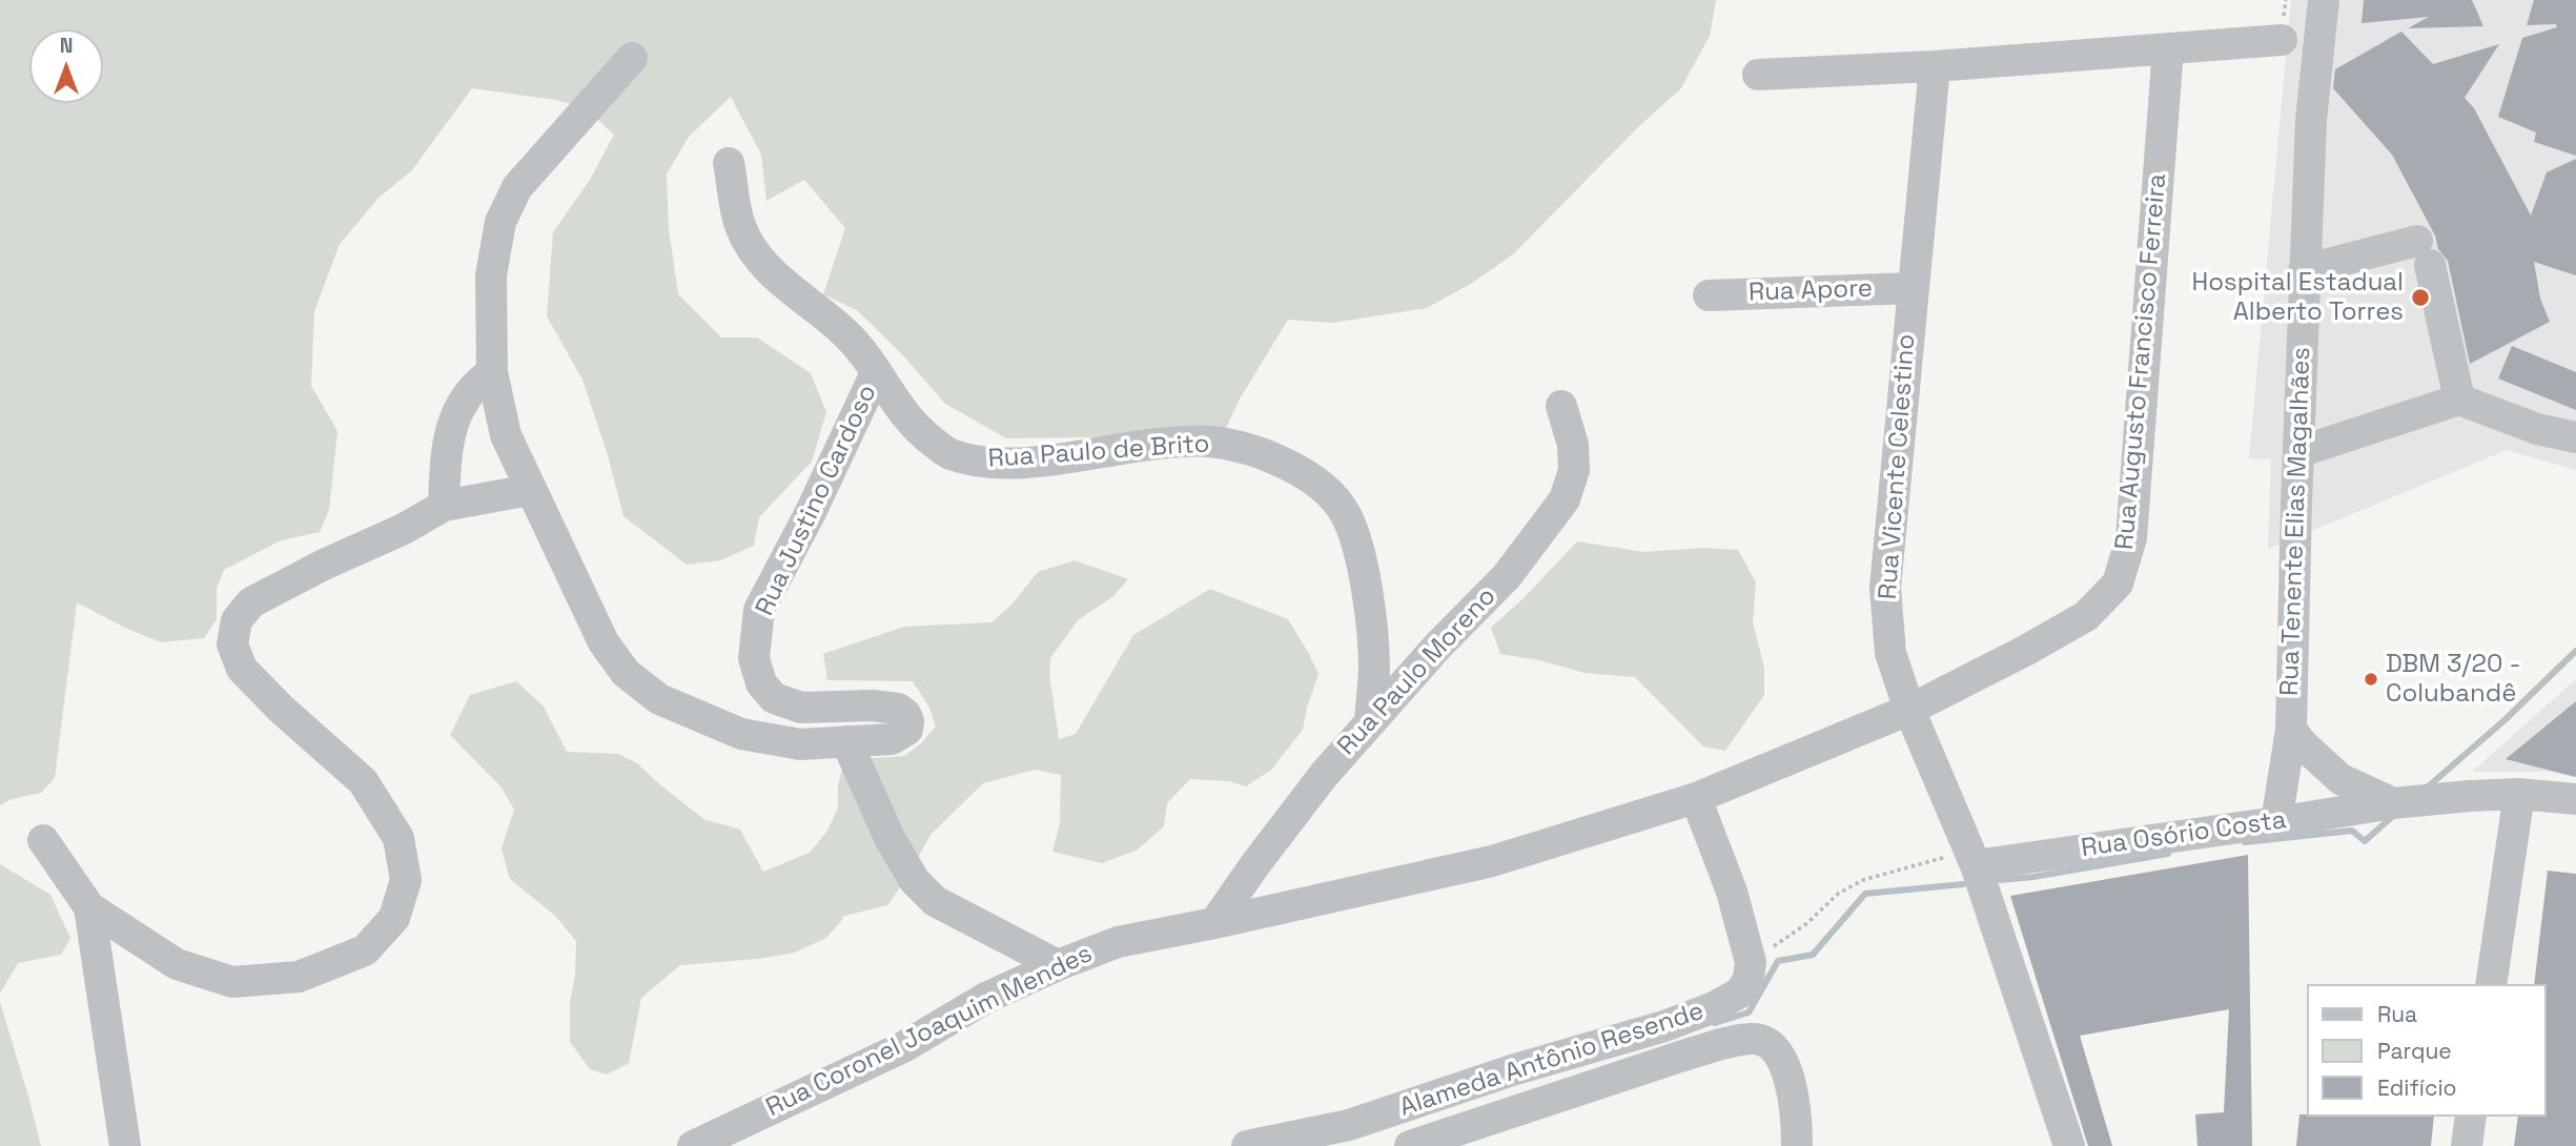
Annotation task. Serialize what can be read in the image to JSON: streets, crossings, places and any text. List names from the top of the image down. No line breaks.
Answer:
{"streets":{"street":["Rua Apore","Rua Augusto Francisco Ferreira","Rua Paulo de Brito","Rua Vicente Celestino","Rua Justino Cardoso","Rua Tenente Elias Magalhães","Rua Paulo Moreno","Rua Osório Costa","Rua Coronel Joaquim Mendes","Alameda Antônio Resende"]},"crossings":[["Rua Apore","Rua Vicente Celestino"],["Rua Augusto Francisco Ferreira","Rua Vicente Celestino"],["Rua Augusto Francisco Ferreira","Rua Paulo Moreno"],["Rua Augusto Francisco Ferreira","Rua Coronel Joaquim Mendes"],["Rua Paulo de Brito","Rua Justino Cardoso"],["Rua Paulo de Brito","Rua Paulo Moreno"],["Rua Vicente Celestino","Rua Osório Costa"],["Rua Tenente Elias Magalhães","Rua Osório Costa"],["Rua Paulo Moreno","Rua Coronel Joaquim Mendes"]],"places":["Hospital Estadual Alberto Torres","DBM 3/20 - Colubandê"],"legend":["Rua","Parque","Edifício"],"north":"top"}
